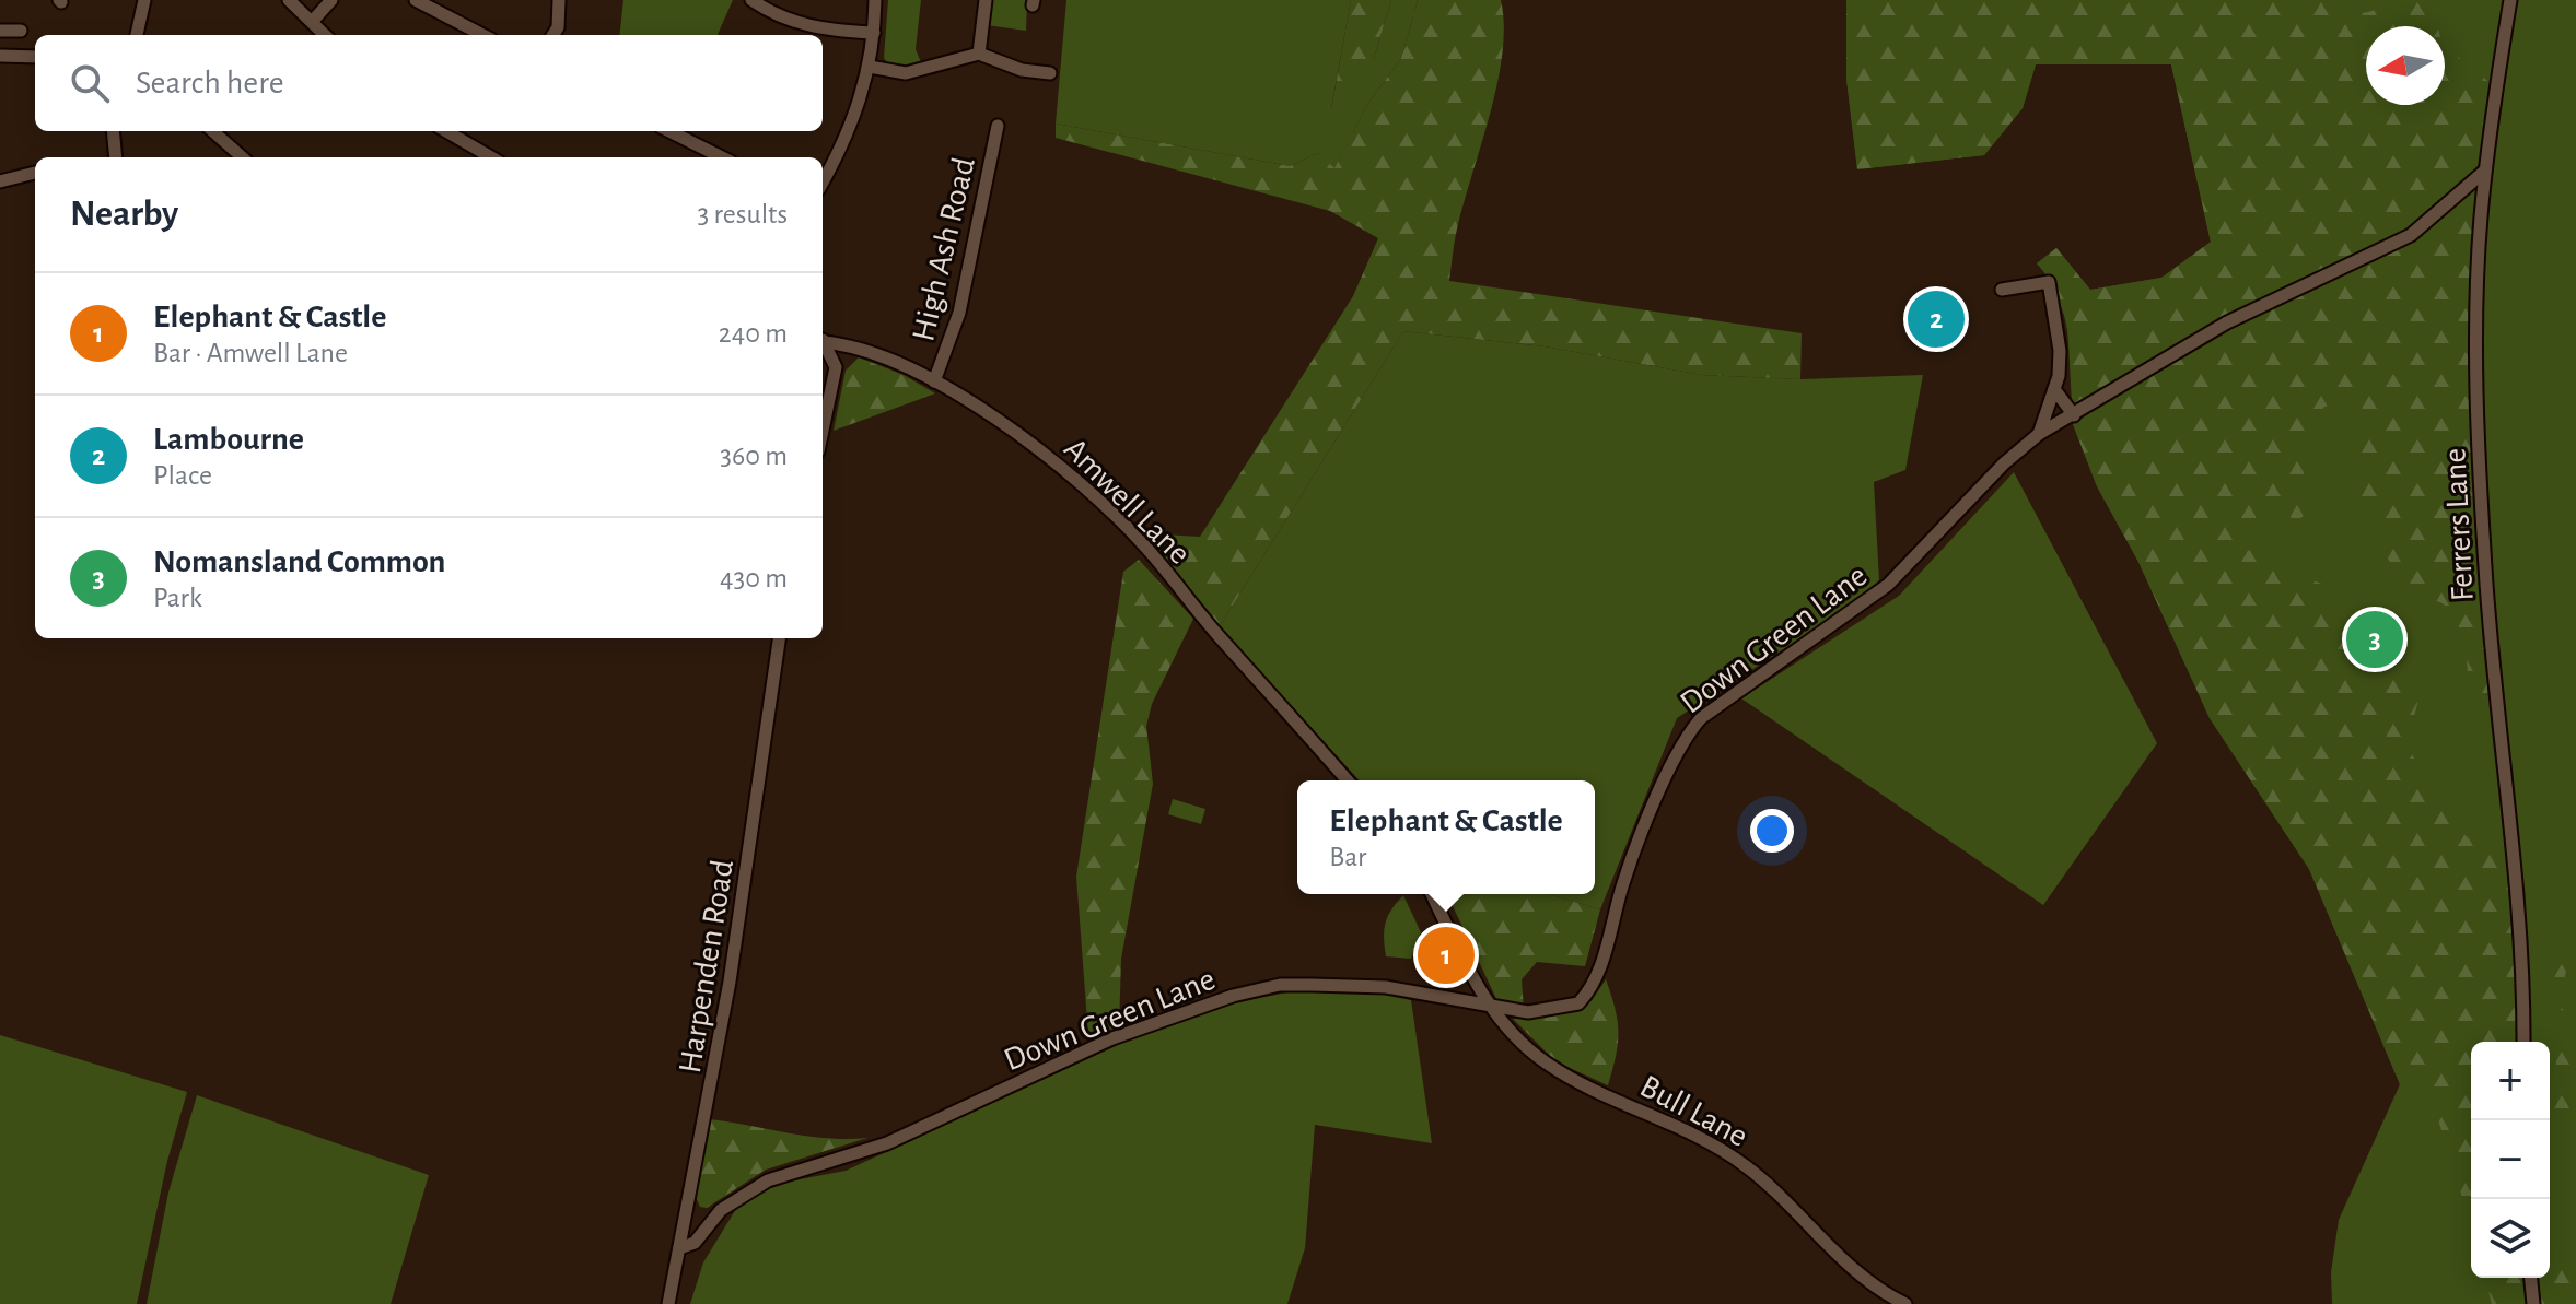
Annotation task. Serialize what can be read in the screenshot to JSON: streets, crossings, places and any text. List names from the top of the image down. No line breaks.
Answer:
{"streets":{"street":["High Ash Road","Amwell Lane","Ferrers Lane","Down Green Lane","Harpenden Road","Bull Lane"]},"crossings":[["High Ash Road","Amwell Lane"],["Ferrers Lane","Down Green Lane"],["Down Green Lane","Harpenden Road"],["Down Green Lane","Bull Lane"]],"north":"left","page":{"search":"Search here","heading":["Nearby","3 results"],"list":[{"mark":"1","name":"Elephant & Castle","note":"Bar · Amwell Lane","value":"240 m"},{"mark":"2","name":"Lambourne","note":"Place","value":"360 m"},{"mark":"3","name":"Nomansland Common","note":"Park","value":"430 m"}],"pins":["2","3","1"],"popup":["Elephant & Castle","Bar"],"map_buttons":["+","−"]}}
